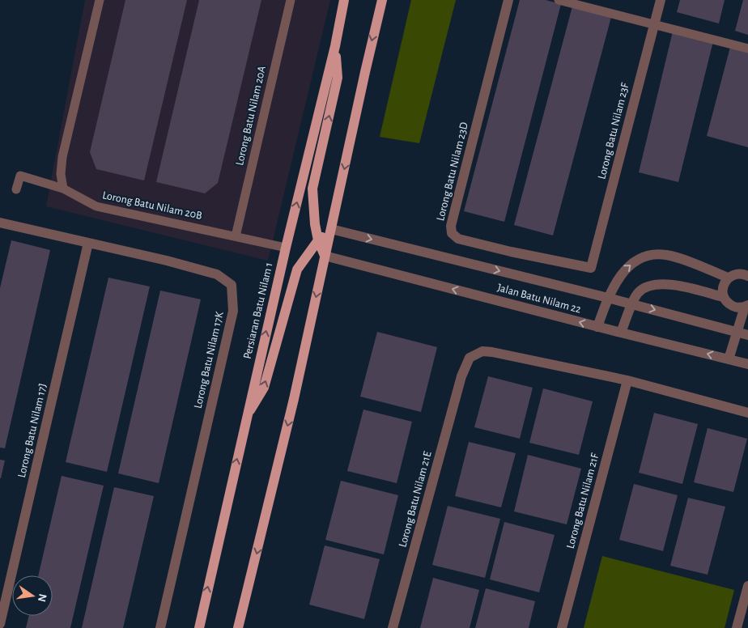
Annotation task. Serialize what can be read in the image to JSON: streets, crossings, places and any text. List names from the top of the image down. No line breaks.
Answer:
{"streets":{"main road":["Persiaran Batu Nilam 1"],"street":["Lorong Batu Nilam 23F","Lorong Batu Nilam 23D","Jalan Batu Nilam 22","Lorong Batu Nilam 17K","Lorong Batu Nilam 17J","Lorong Batu Nilam 21E","Lorong Batu Nilam 21F"],"lane":["Lorong Batu Nilam 20A","Lorong Batu Nilam 20B"]},"crossings":[["Lorong Batu Nilam 20A","Lorong Batu Nilam 20B"],["Lorong Batu Nilam 23F","Lorong Batu Nilam 23D"],["Lorong Batu Nilam 20B","Persiaran Batu Nilam 1"],["Lorong Batu Nilam 17K","Lorong Batu Nilam 17J"],["Lorong Batu Nilam 21E","Lorong Batu Nilam 21F"]],"north":"right"}
